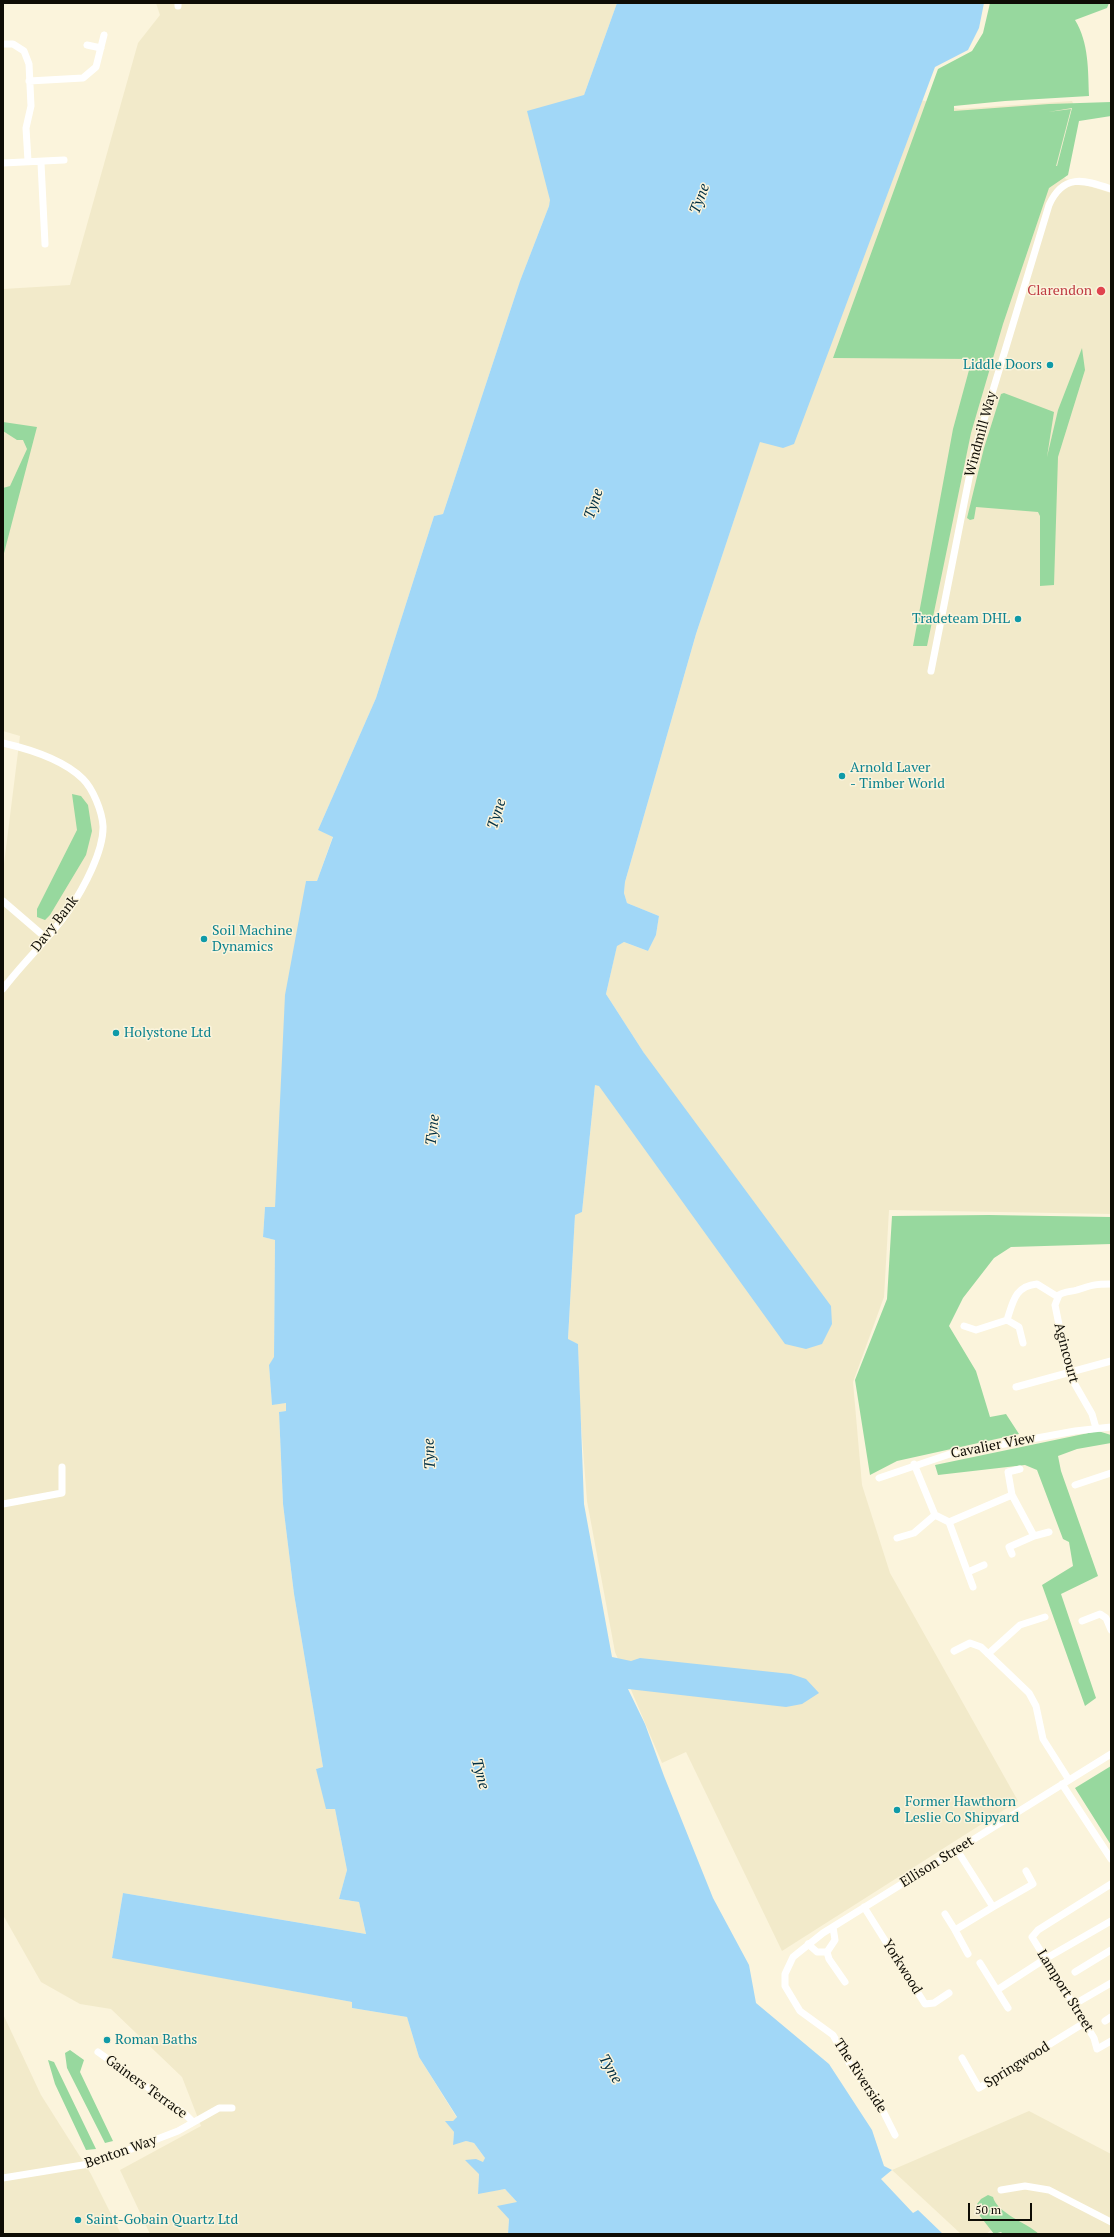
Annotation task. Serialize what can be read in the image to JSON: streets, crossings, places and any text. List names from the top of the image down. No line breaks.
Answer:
{"streets":{"street":["Windmill Way","Davy Bank","Agincourt","Cavalier View","Ellison Street","Yorkwood","Lamport Street","Springwood","The Riverside","Gainers Terrace","Benton Way"]},"crossings":[["Agincourt","Cavalier View"],["Ellison Street","Yorkwood"],["Ellison Street","The Riverside"],["Yorkwood","The Riverside"],["Lamport Street","Springwood"],["Gainers Terrace","Benton Way"]],"water":["Tyne"],"places":["Clarendon","Liddle Doors","Tradeteam DHL","Arnold Laver - Timber World","Soil Machine Dynamics","Holystone Ltd","Former Hawthorn Leslie Co Shipyard","Roman Baths","Saint-Gobain Quartz Ltd"],"scale_bar":"50 m"}
